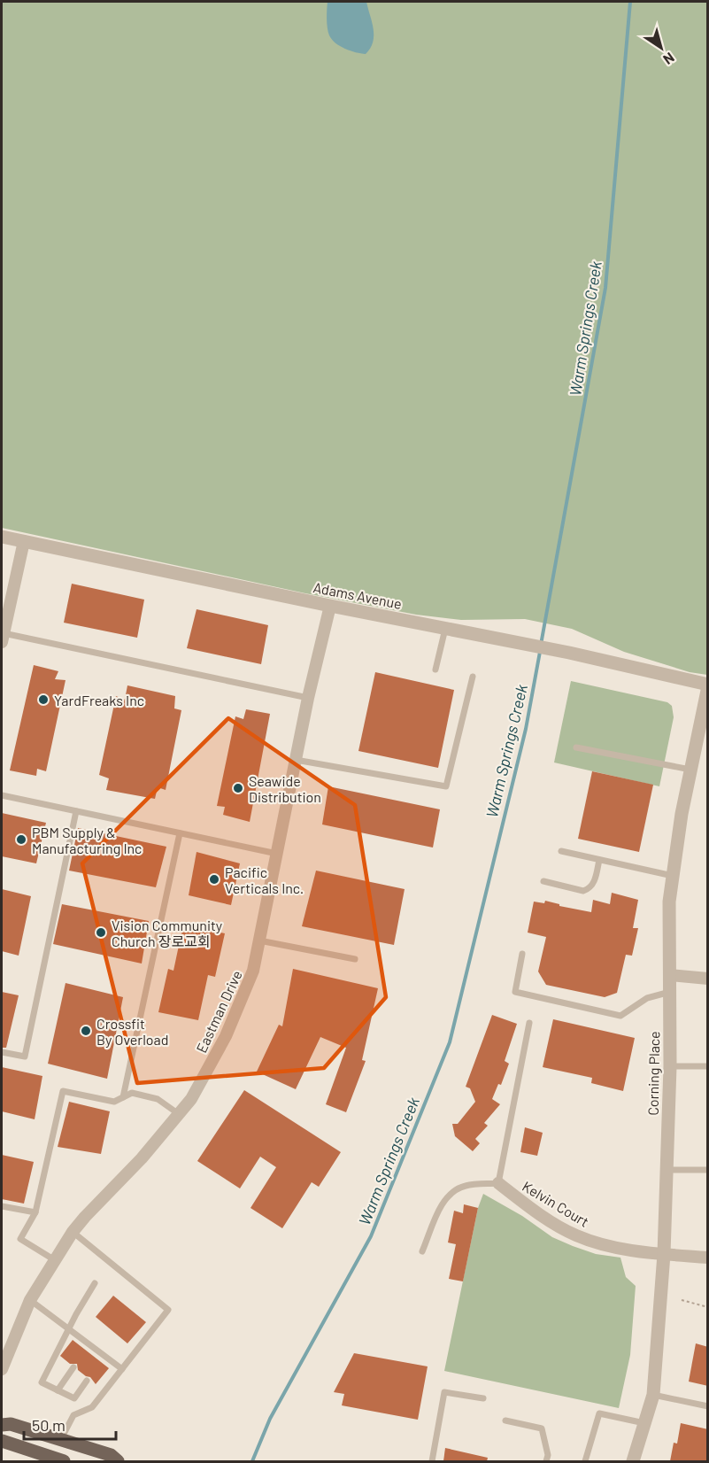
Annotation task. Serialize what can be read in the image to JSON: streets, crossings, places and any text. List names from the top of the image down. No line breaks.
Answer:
{"streets":{"street":["Adams Avenue","Eastman Drive","Corning Place","Kelvin Court"]},"crossings":[["Adams Avenue","Eastman Drive"],["Adams Avenue","Corning Place"],["Corning Place","Kelvin Court"]],"water":["Warm Springs Creek"],"places":["YardFreaks Inc","Seawide Distribution","PBM Supply & Manufacturing Inc","Pacific Verticals Inc.","Vision Community Church 장로교회","Crossfit By Overload"],"scale_bar":"50 m","north":"bottom right"}
